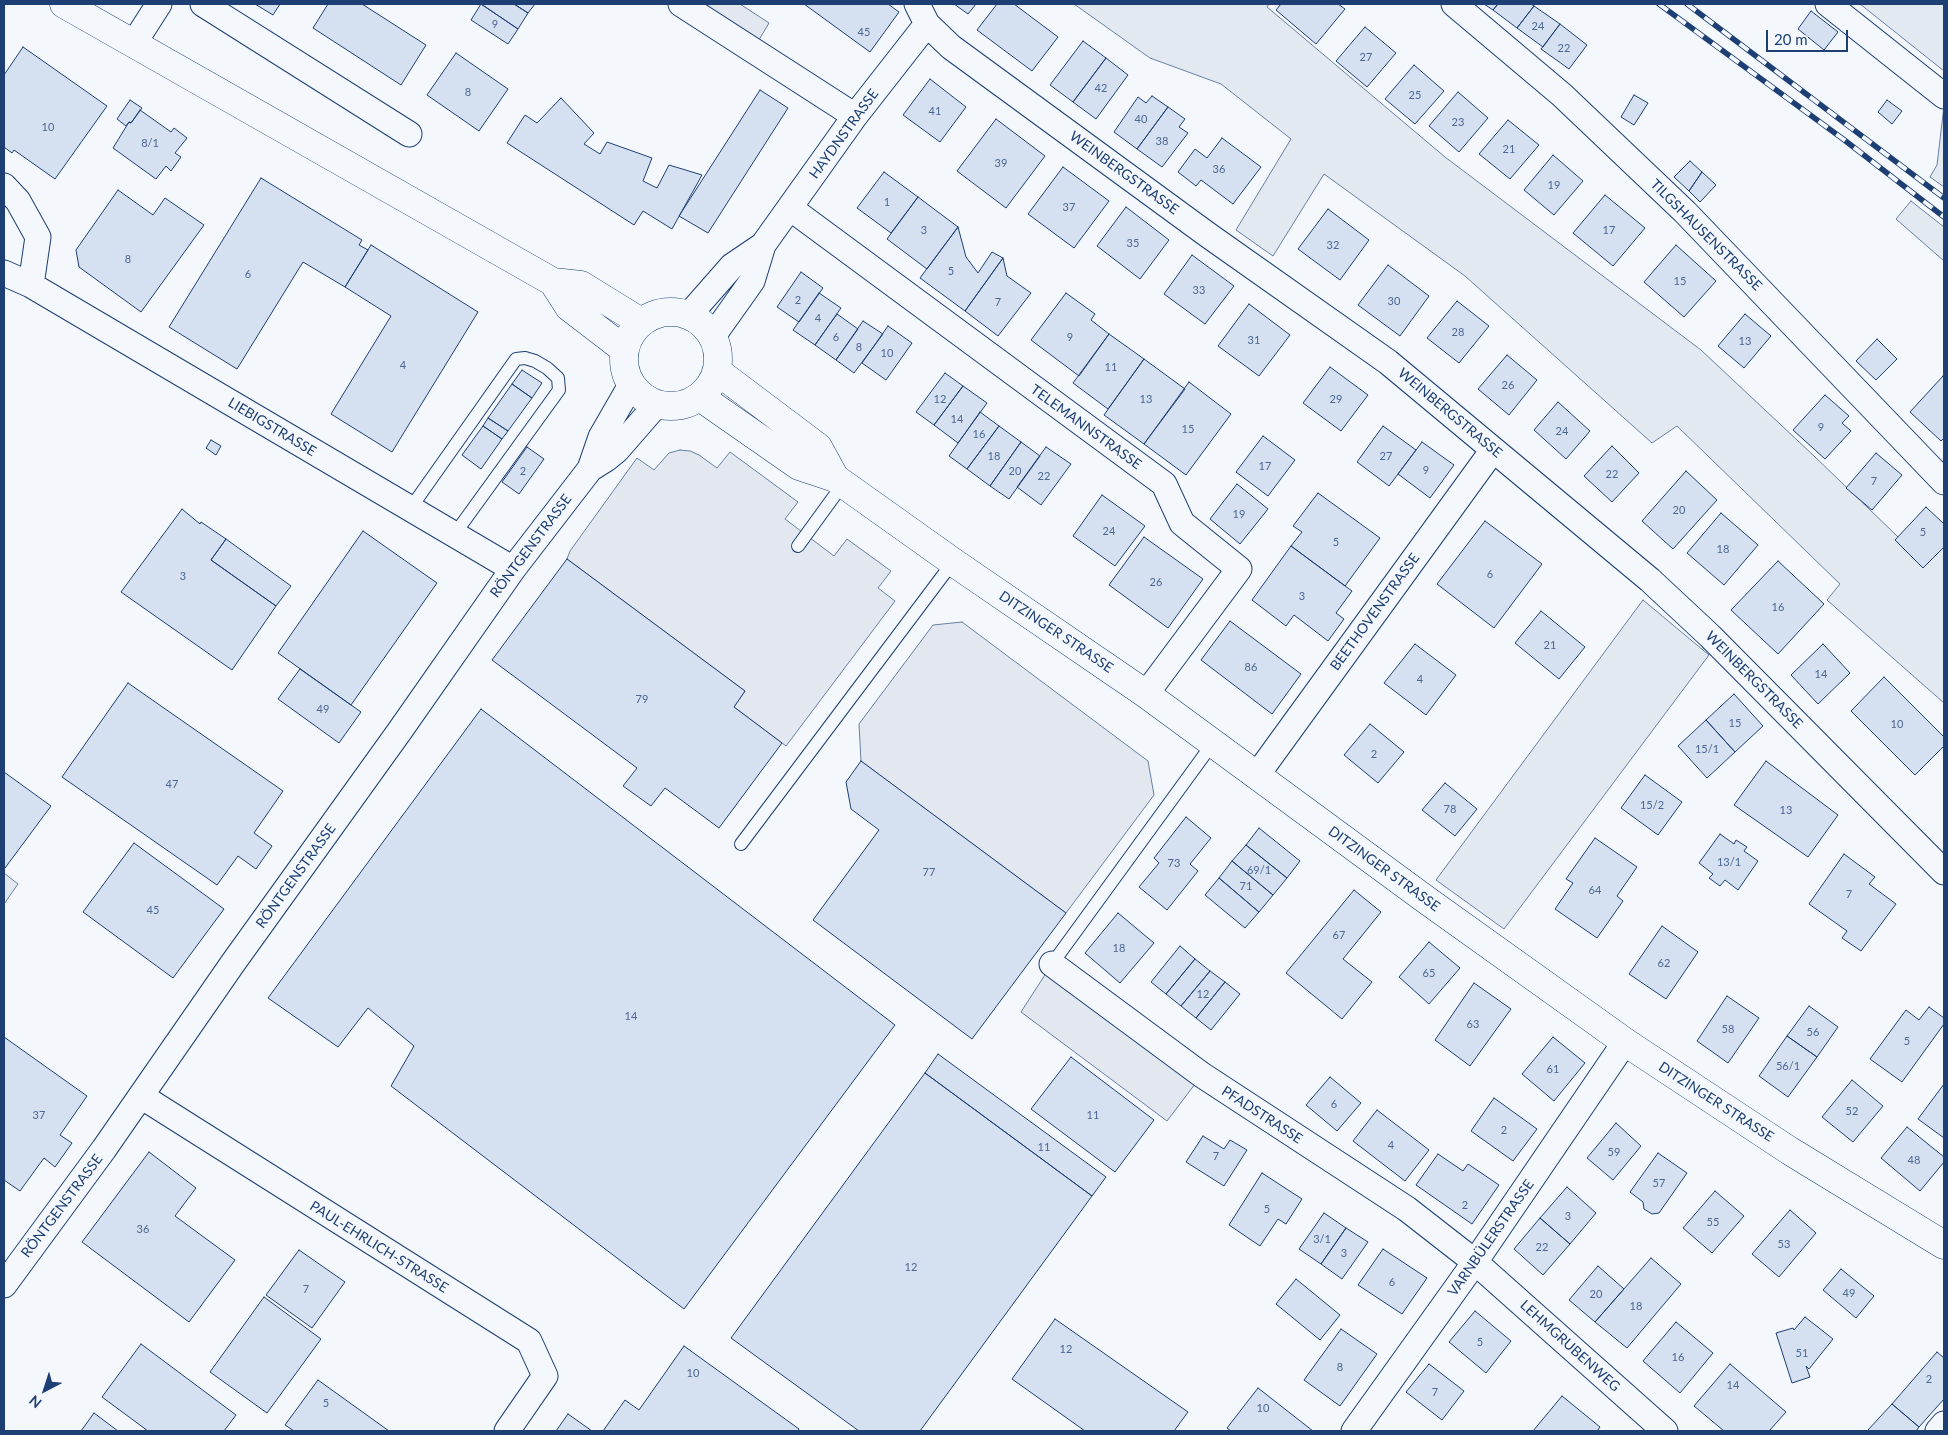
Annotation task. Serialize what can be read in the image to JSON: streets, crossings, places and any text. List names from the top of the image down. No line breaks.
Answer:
{"streets":{"street":["HAYDNSTRASSE","WEINBERGSTRASSE","TILGSHAUSENSTRASSE","LIEBIGSTRASSE","TELEMANNSTRASSE","RÖNTGENSTRASSE","BEETHOVENSTRASSE","DITZINGER STRASSE","PFADSTRASSE","VARNBÜLERSTRASSE","PAUL-EHRLICH-STRASSE","LEHMGRUBENWEG"]},"crossings":[["HAYDNSTRASSE","WEINBERGSTRASSE"],["HAYDNSTRASSE","TELEMANNSTRASSE"],["HAYDNSTRASSE","RÖNTGENSTRASSE"],["HAYDNSTRASSE","DITZINGER STRASSE"],["WEINBERGSTRASSE","BEETHOVENSTRASSE"],["LIEBIGSTRASSE","RÖNTGENSTRASSE"],["TELEMANNSTRASSE","DITZINGER STRASSE"],["RÖNTGENSTRASSE","DITZINGER STRASSE"],["RÖNTGENSTRASSE","PAUL-EHRLICH-STRASSE"],["BEETHOVENSTRASSE","DITZINGER STRASSE"],["DITZINGER STRASSE","VARNBÜLERSTRASSE"],["PFADSTRASSE","VARNBÜLERSTRASSE"],["PFADSTRASSE","LEHMGRUBENWEG"],["VARNBÜLERSTRASSE","LEHMGRUBENWEG"]],"house_numbers":["9","24","45","22","27","42","8","25","41","40","23","10","38","8/1","21","39","36","19","1","37","3","17","35","32","8","5","6","15","33","2","30","7","4","28","6","9","31","13","8","10","4","11","26","12","13","29","14","9","15","24","16","18","27","17","9","2","20","22","22","7","20","19","24","5","5","18","6","3","26","3","16","21","86","14","4","79","49","15","10","15/1","2","47","15/2","78","13","13/1","73","69/1","77","71","64","7","45","67","18","62","65","12","14","63","58","56","5","56/1","61","6","52","37","11","2","4","11","59","7","48","57","2","5","3","55","36","3/1","53","22","3","12","6","7","49","20","18","5","12","51","16","8","10","2","14","7","5","10"],"scale_bar":"20 m","north":"bottom left"}
